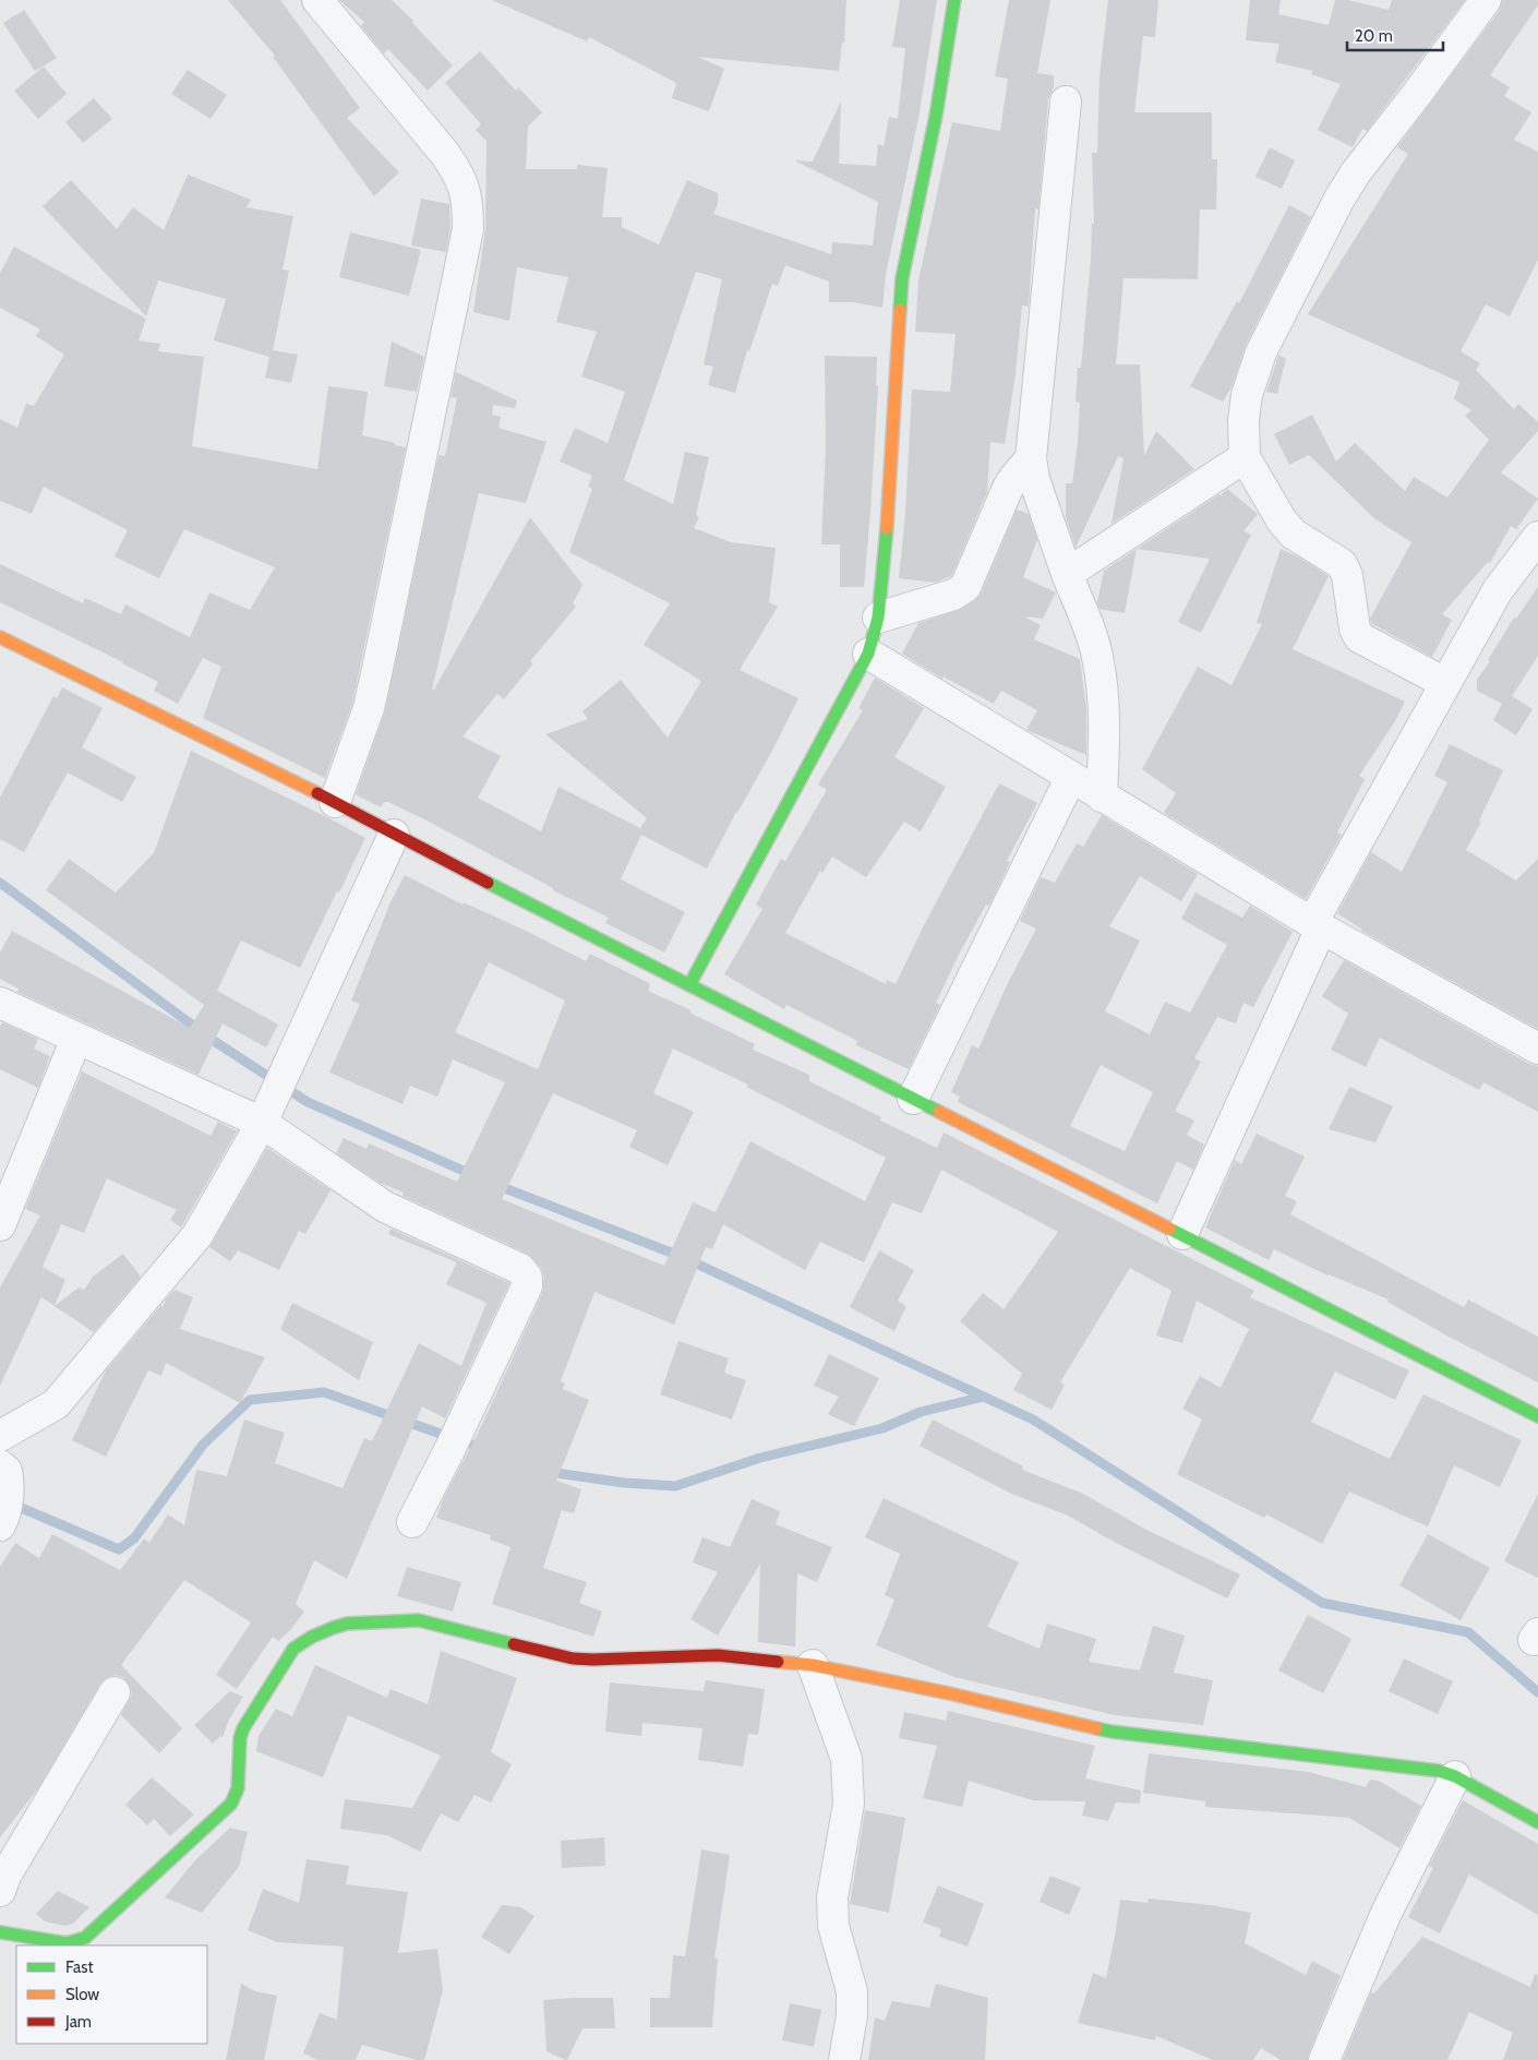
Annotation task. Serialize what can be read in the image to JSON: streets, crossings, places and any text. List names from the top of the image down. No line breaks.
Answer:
{"legend":["Fast","Slow","Jam"],"scale_bar":"20 m"}
